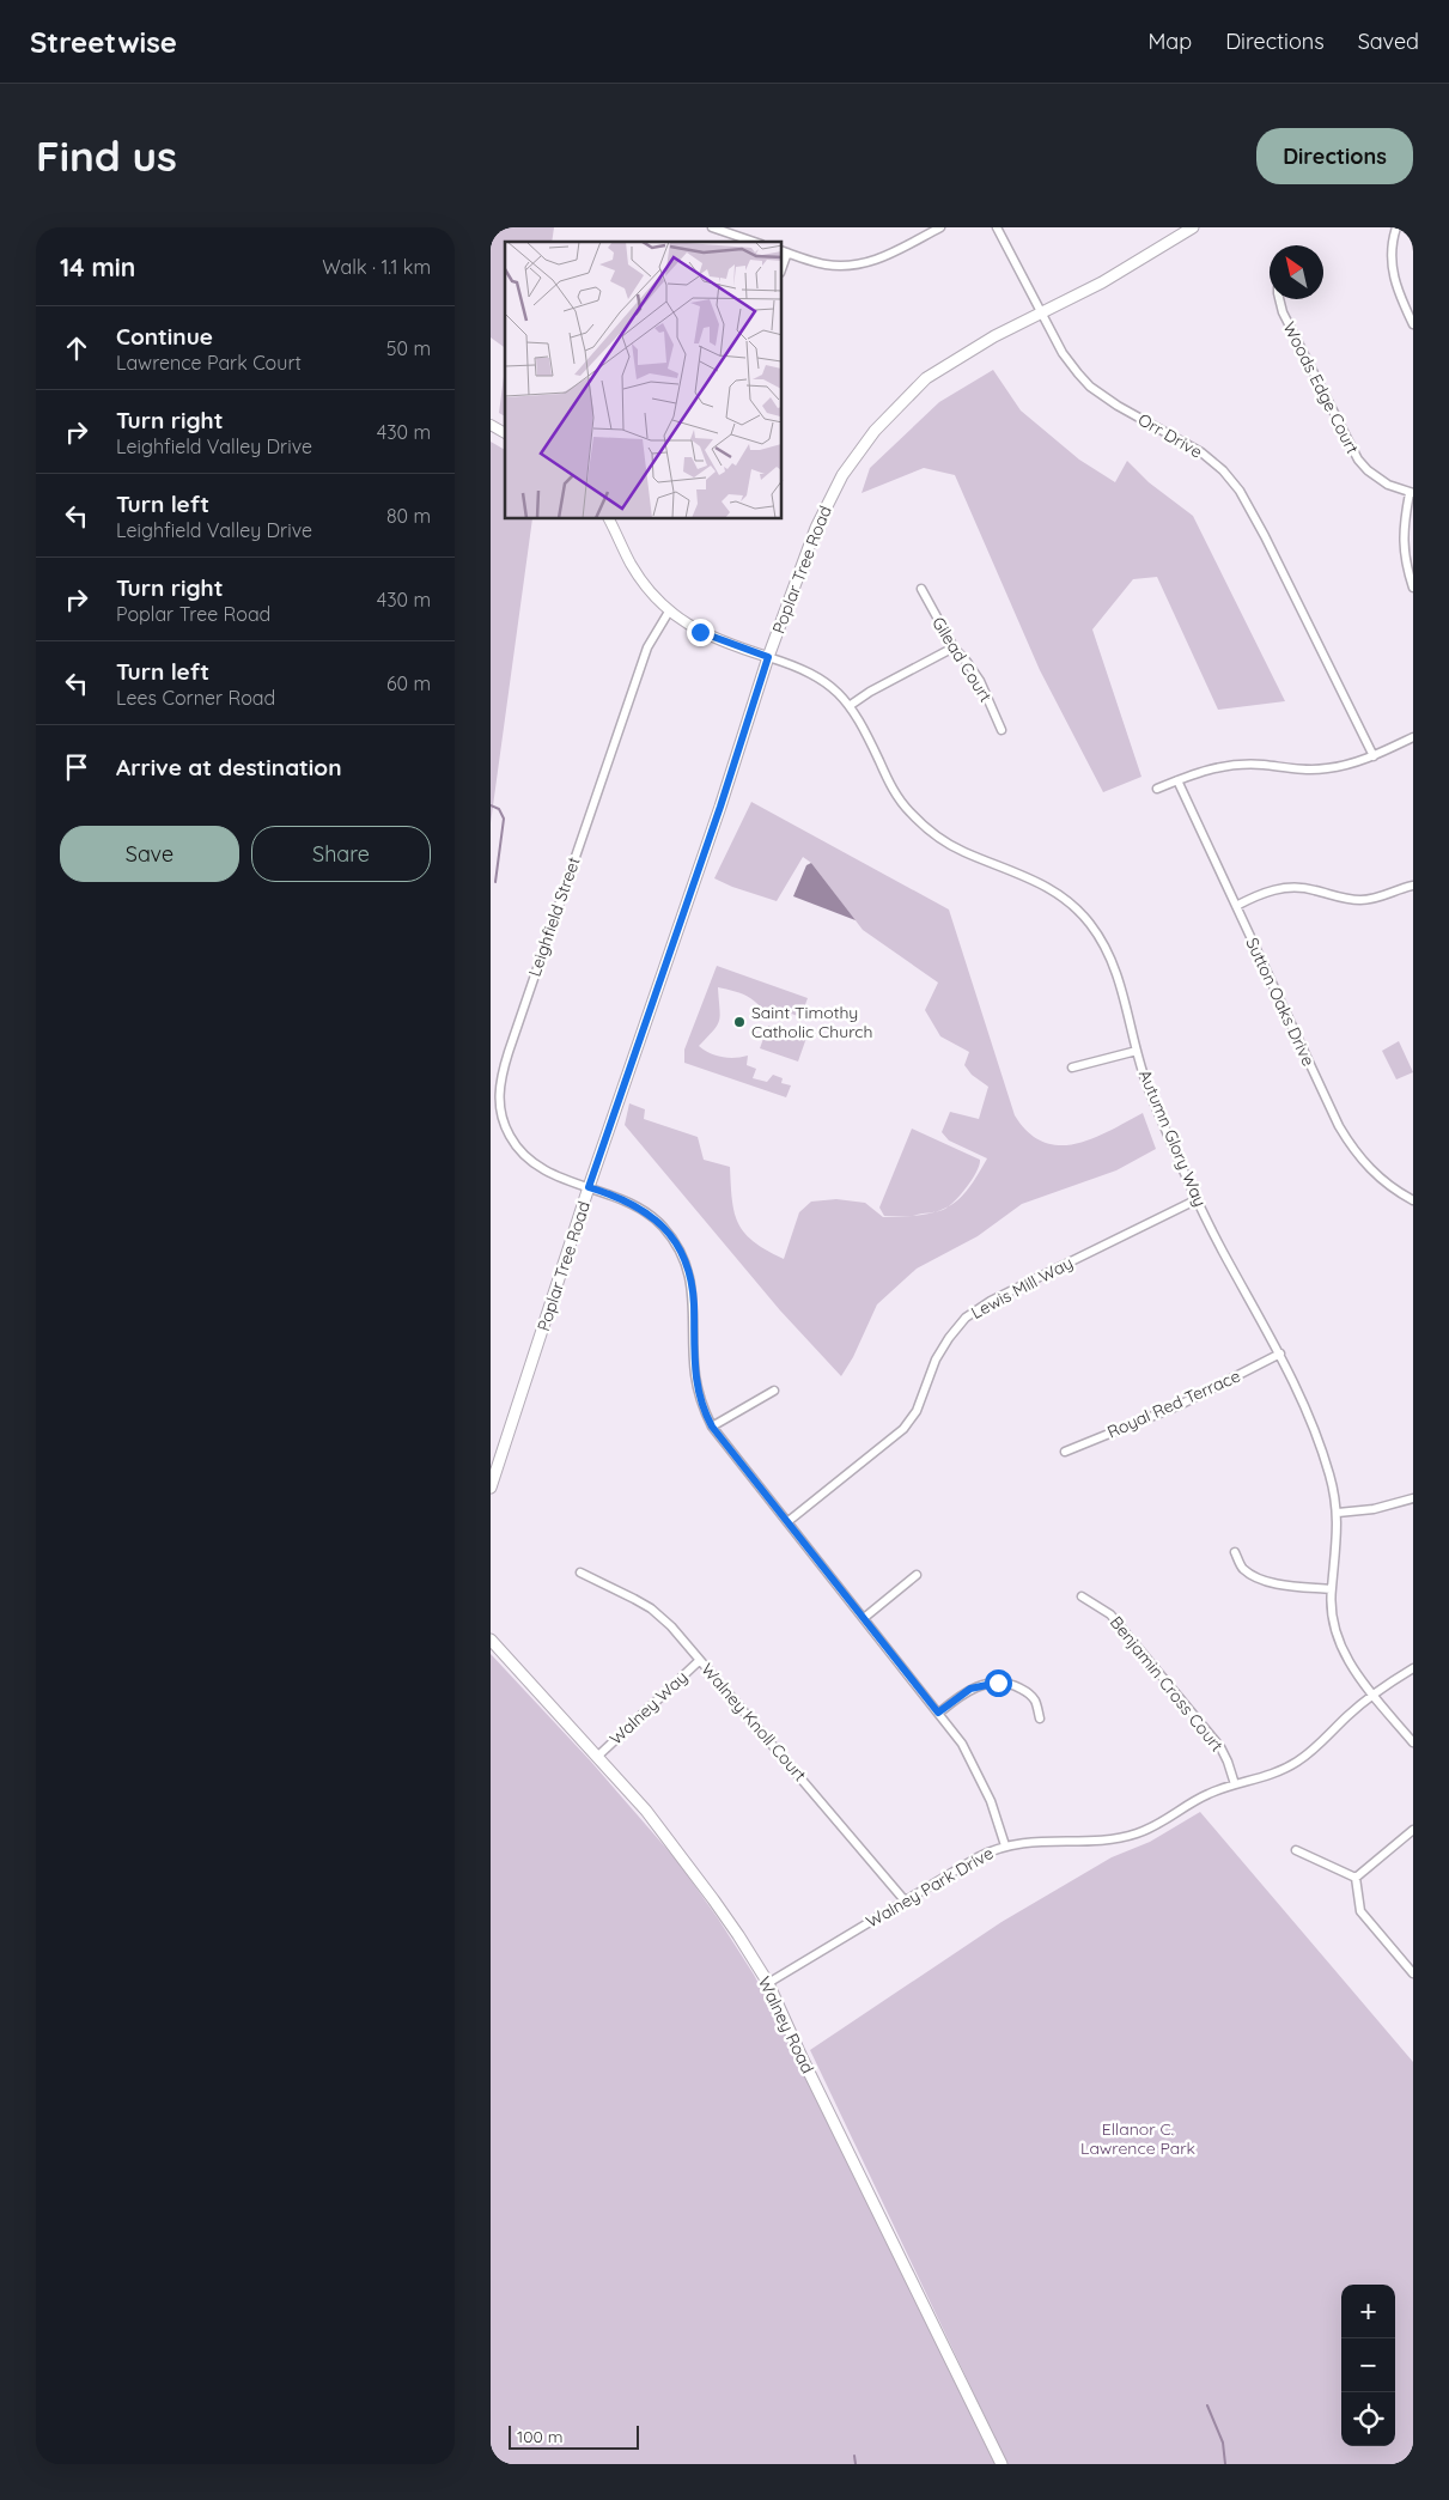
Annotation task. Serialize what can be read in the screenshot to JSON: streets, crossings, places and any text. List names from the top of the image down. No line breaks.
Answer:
{"streets":{"main road":["Poplar Tree Road","Walney Road"],"street":["Woods Edge Court","Orr Drive","Gilead Court","Leighfield Street","Sutton Oaks Drive","Autumn Glory Way","Lewis Mill Way","Royal Red Terrace","Benjamin Cross Court","Walney Way","Walney Knoll Court","Walney Park Drive"]},"crossings":[["Orr Drive","Poplar Tree Road"],["Poplar Tree Road","Leighfield Street"],["Poplar Tree Road","Autumn Glory Way"],["Leighfield Street","Lewis Mill Way"],["Leighfield Street","Walney Park Drive"],["Autumn Glory Way","Lewis Mill Way"],["Autumn Glory Way","Royal Red Terrace"],["Autumn Glory Way","Walney Park Drive"],["Benjamin Cross Court","Walney Park Drive"],["Walney Way","Walney Knoll Court"],["Walney Way","Walney Road"],["Walney Knoll Court","Walney Park Drive"],["Walney Park Drive","Walney Road"]],"parks":["Ellanor C. Lawrence Park"],"places":["Saint Timothy Catholic Church"],"scale_bar":"100 m","north":"top left","page":{"header":"Streetwise","nav":["Map","Directions","Saved"],"buttons":["Directions",["Save","Share"]],"title":"Find us","heading":["14 min","Walk · 1.1 km"],"list":[["Continue","Lawrence Park Court","50 m"],["Turn right","Leighfield Valley Drive","430 m"],["Turn left","Leighfield Valley Drive","80 m"],["Turn right","Poplar Tree Road","430 m"],["Turn left","Lees Corner Road","60 m"],"Arrive at destination"],"map_buttons":["+","−"],"scale":"100 m"}}
